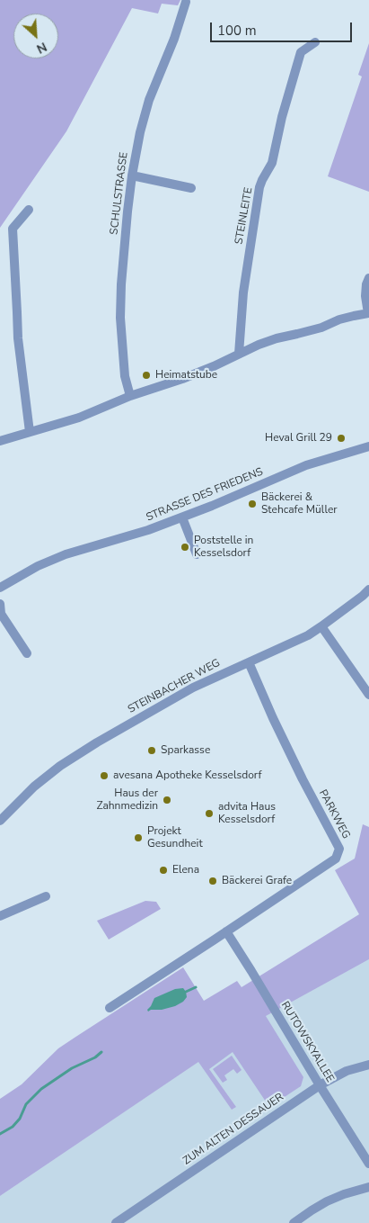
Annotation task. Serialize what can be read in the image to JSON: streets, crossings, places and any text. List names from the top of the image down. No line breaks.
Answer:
{"streets":{"street":["SCHULSTRASSE","STEINLEITE","STRASSE DES FRIEDENS","STEINBACHER WEG","PARKWEG","RUTOWSKYALLEE","ZUM ALTEN DESSAUER"]},"crossings":[["STEINBACHER WEG","PARKWEG"],["PARKWEG","RUTOWSKYALLEE"],["RUTOWSKYALLEE","ZUM ALTEN DESSAUER"]],"places":["Heimatstube","Heval Grill 29","Bäckerei & Stehcafe Müller","Poststelle in Kesselsdorf","Sparkasse","avesana Apotheke Kesselsdorf","Haus der Zahnmedizin","advita Haus Kesselsdorf","Projekt Gesundheit","Elena","Bäckerei Grafe"],"scale_bar":"100 m","north":"bottom right"}
